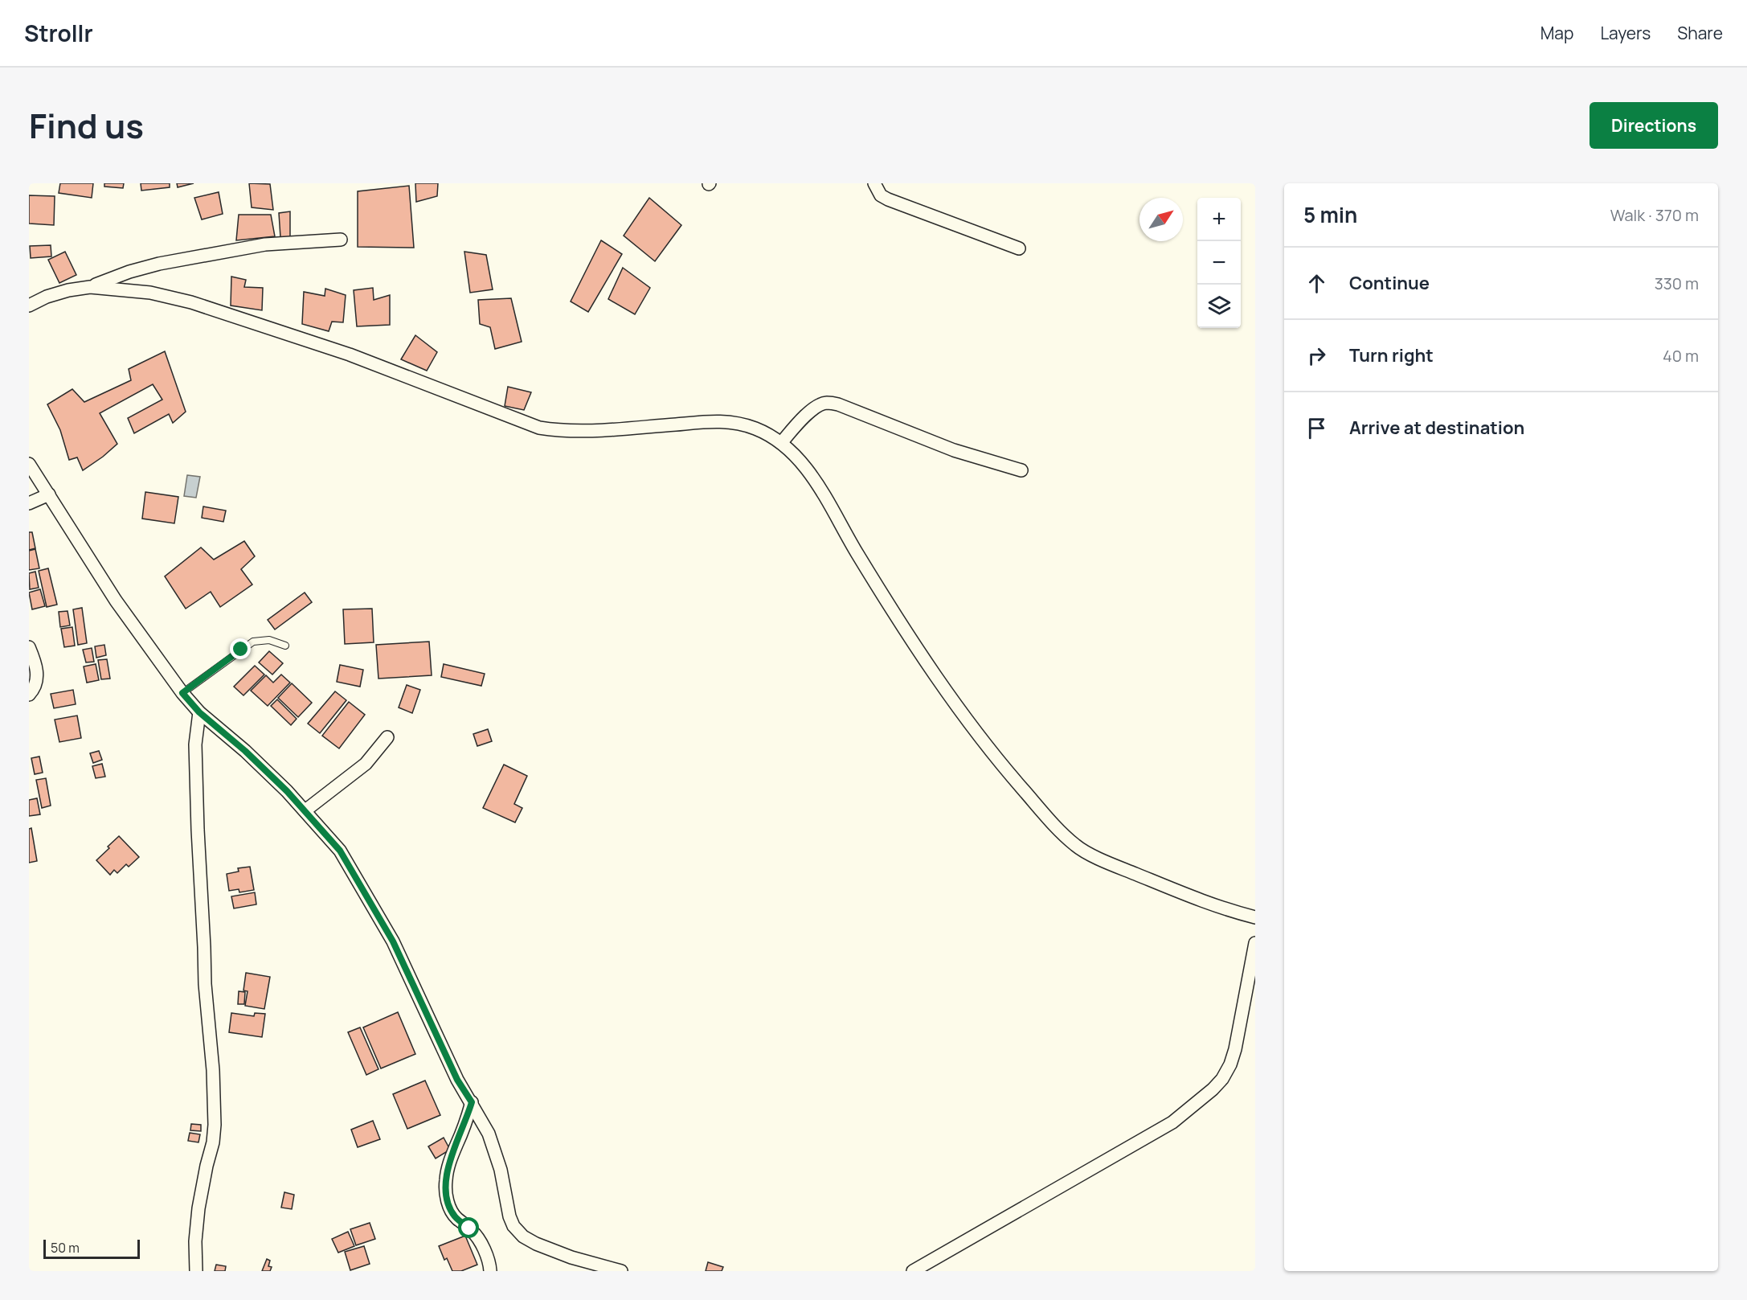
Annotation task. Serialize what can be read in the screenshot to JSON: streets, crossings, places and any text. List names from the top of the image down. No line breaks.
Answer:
{"scale_bar":"50 m","north":"top right","page":{"header":"Strollr","nav":["Map","Layers","Share"],"title":"Find us","buttons":"Directions","heading":["5 min","Walk · 370 m"],"map_buttons":["+","−"],"list":[["Continue","330 m"],["Turn right","40 m"],"Arrive at destination"],"scale":"50 m"}}
